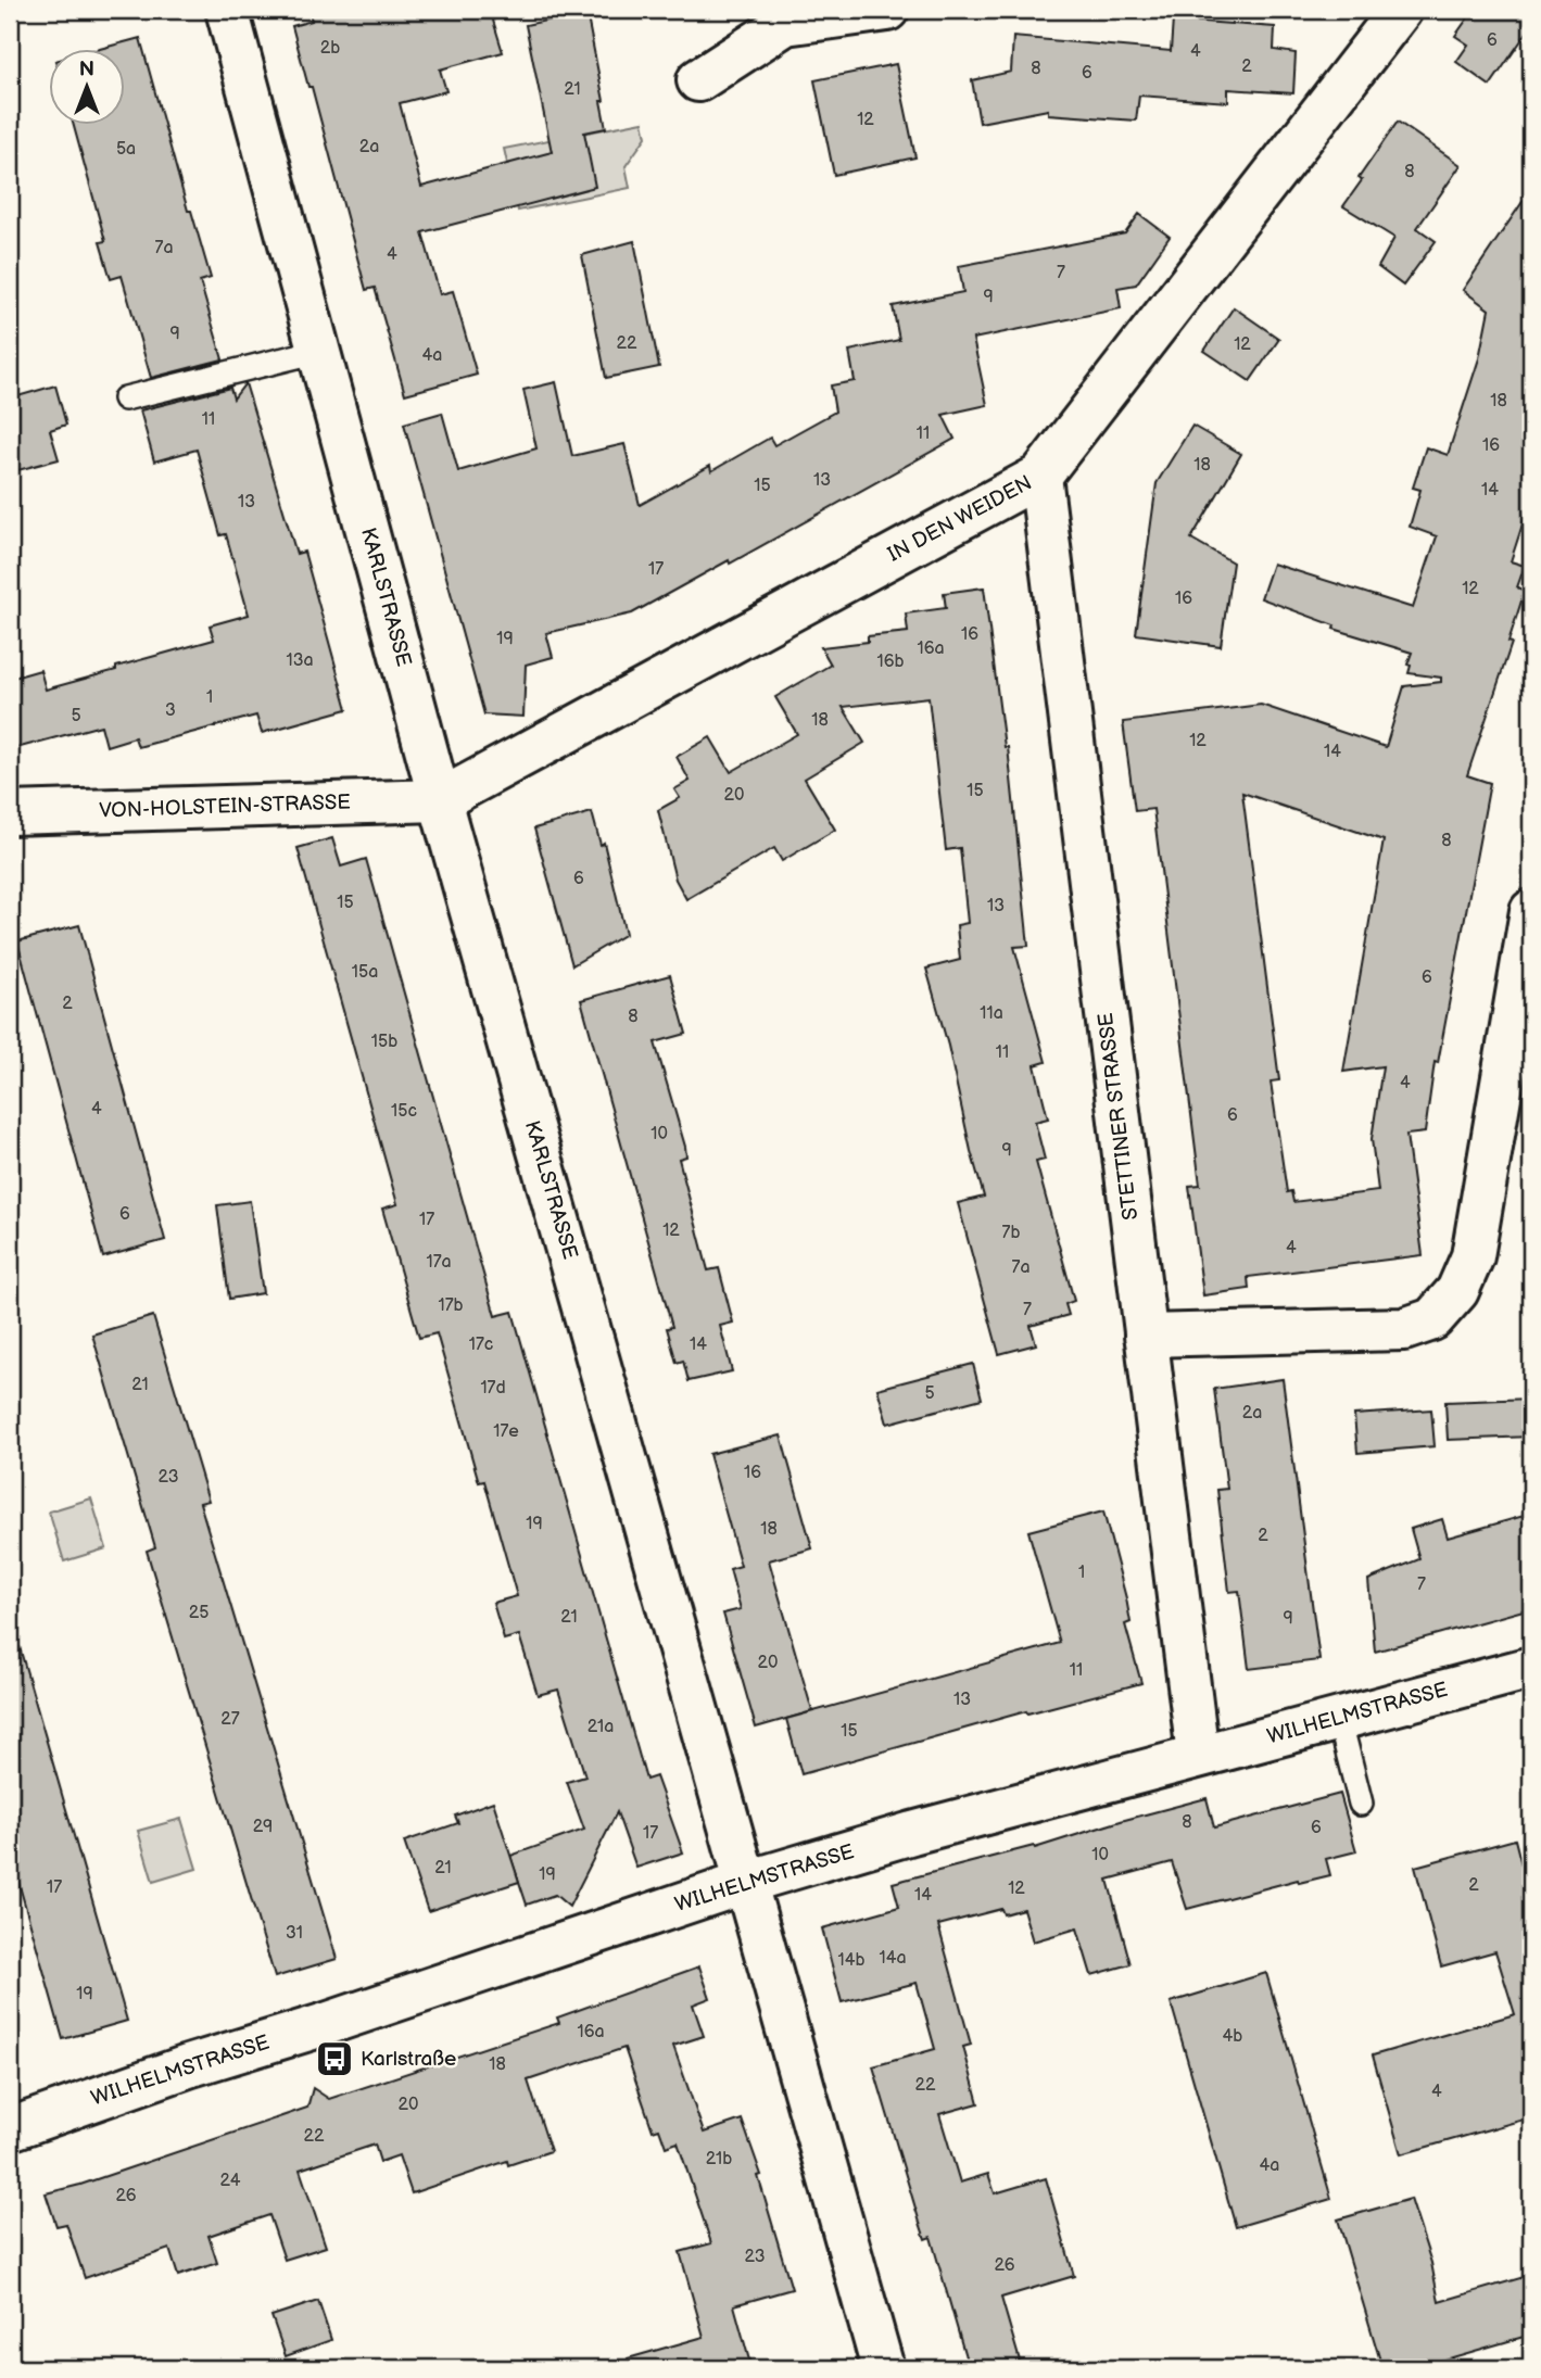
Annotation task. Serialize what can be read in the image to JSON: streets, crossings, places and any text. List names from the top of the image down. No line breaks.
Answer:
{"streets":{"street":["IN DEN WEIDEN","KARLSTRASSE","VON-HOLSTEIN-STRASSE","STETTINER STRASSE","WILHELMSTRASSE"]},"crossings":[["IN DEN WEIDEN","KARLSTRASSE"],["IN DEN WEIDEN","VON-HOLSTEIN-STRASSE"],["IN DEN WEIDEN","STETTINER STRASSE"],["KARLSTRASSE","VON-HOLSTEIN-STRASSE"],["KARLSTRASSE","WILHELMSTRASSE"],["STETTINER STRASSE","WILHELMSTRASSE"]],"places":{"bus stop":["Karlstraße"]},"house_numbers":["6","2b","4","2","8","6","21","12","2a","5a","8","7a","4","7","9","9","22","12","4a","18","11","11","16","18","13","15","14","13","17","12","16","16","19","16a","13a","16b","1","3","5","18","12","14","15","20","8","6","15","13","15a","6","2","11a","8","15b","11","4","4","15c","6","10","9","6","17","12","7b","4","17a","7a","17b","7","17c","14","21","17d","5","2a","17e","16","23","19","18","2","1","7","25","21","9","20","11","13","27","21a","15","8","29","6","17","10","21","19","2","17","12","14","31","14a","14b","19","16a","4b","18","22","4","20","22","21b","4a","24","26","23","26"],"north":"top"}
